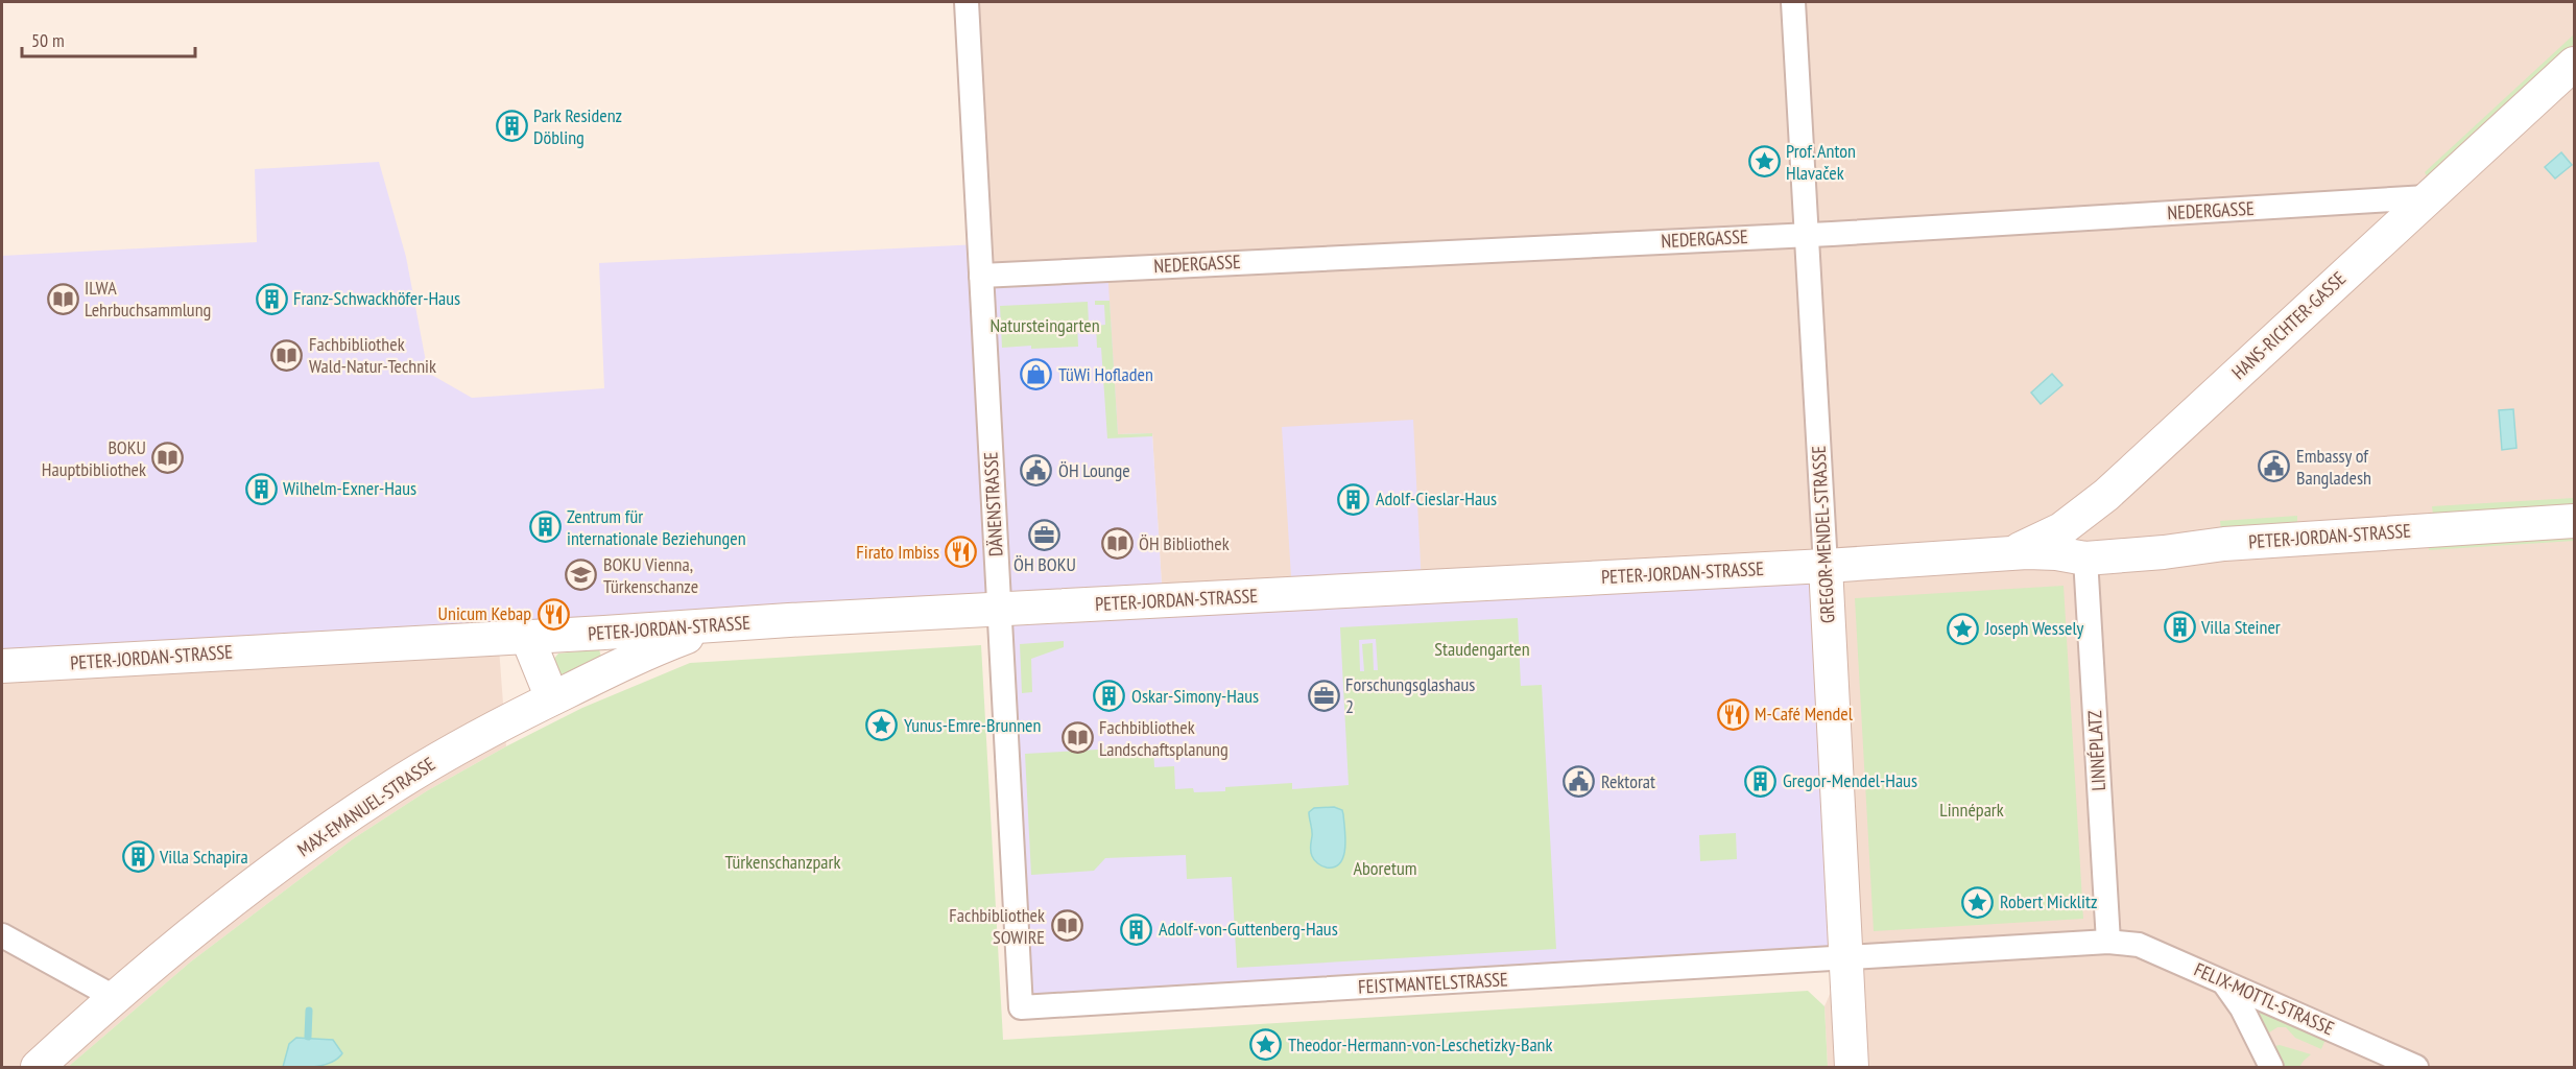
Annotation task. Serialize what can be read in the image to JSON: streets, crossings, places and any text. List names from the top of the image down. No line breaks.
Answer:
{"streets":{"main road":["HANS-RICHTER-GASSE","GREGOR-MENDEL-STRASSE","PETER-JORDAN-STRASSE","MAX-EMANUEL-STRASSE"],"street":["NEDERGASSE","DÄNENSTRASSE","LINNÉPLATZ","FEISTMANTELSTRASSE","FELIX-MOTTL-STRASSE"]},"crossings":[["NEDERGASSE","HANS-RICHTER-GASSE"],["NEDERGASSE","DÄNENSTRASSE"],["NEDERGASSE","GREGOR-MENDEL-STRASSE"],["DÄNENSTRASSE","PETER-JORDAN-STRASSE"],["DÄNENSTRASSE","FEISTMANTELSTRASSE"],["GREGOR-MENDEL-STRASSE","PETER-JORDAN-STRASSE"],["GREGOR-MENDEL-STRASSE","FEISTMANTELSTRASSE"],["PETER-JORDAN-STRASSE","LINNÉPLATZ"],["PETER-JORDAN-STRASSE","MAX-EMANUEL-STRASSE"],["LINNÉPLATZ","FELIX-MOTTL-STRASSE"]],"parks":["Natursteingarten","Staudengarten","Linnépark","Türkenschanzpark","Aboretum"],"places":{"building":["Park Residenz Döbling","Franz-Schwackhöfer-Haus","Wilhelm-Exner-Haus","Adolf-Cieslar-Haus","Zentrum für internationale Beziehungen","Villa Steiner","Oskar-Simony-Haus","Gregor-Mendel-Haus","Villa Schapira","Adolf-von-Guttenberg-Haus"],"place":["Prof. Anton Hlavaček","Joseph Wessely","Yunus-Emre-Brunnen","Robert Micklitz","Theodor-Hermann-von-Leschetizky-Bank"],"library":["ILWA Lehrbuchsammlung","Fachbibliothek Wald-Natur-Technik","BOKU Hauptbibliothek","ÖH Bibliothek","Fachbibliothek Landschaftsplanung","Fachbibliothek SOWIRE"],"shop":["TüWi Hofladen"],"public building":["Embassy of Bangladesh","ÖH Lounge","Rektorat"],"office":["ÖH BOKU","Forschungsglashaus 2"],"restaurant":["Firato Imbiss","Unicum Kebap","M-Café Mendel"],"school or university":["BOKU Vienna, Türkenschanze"]},"scale_bar":"50 m"}
